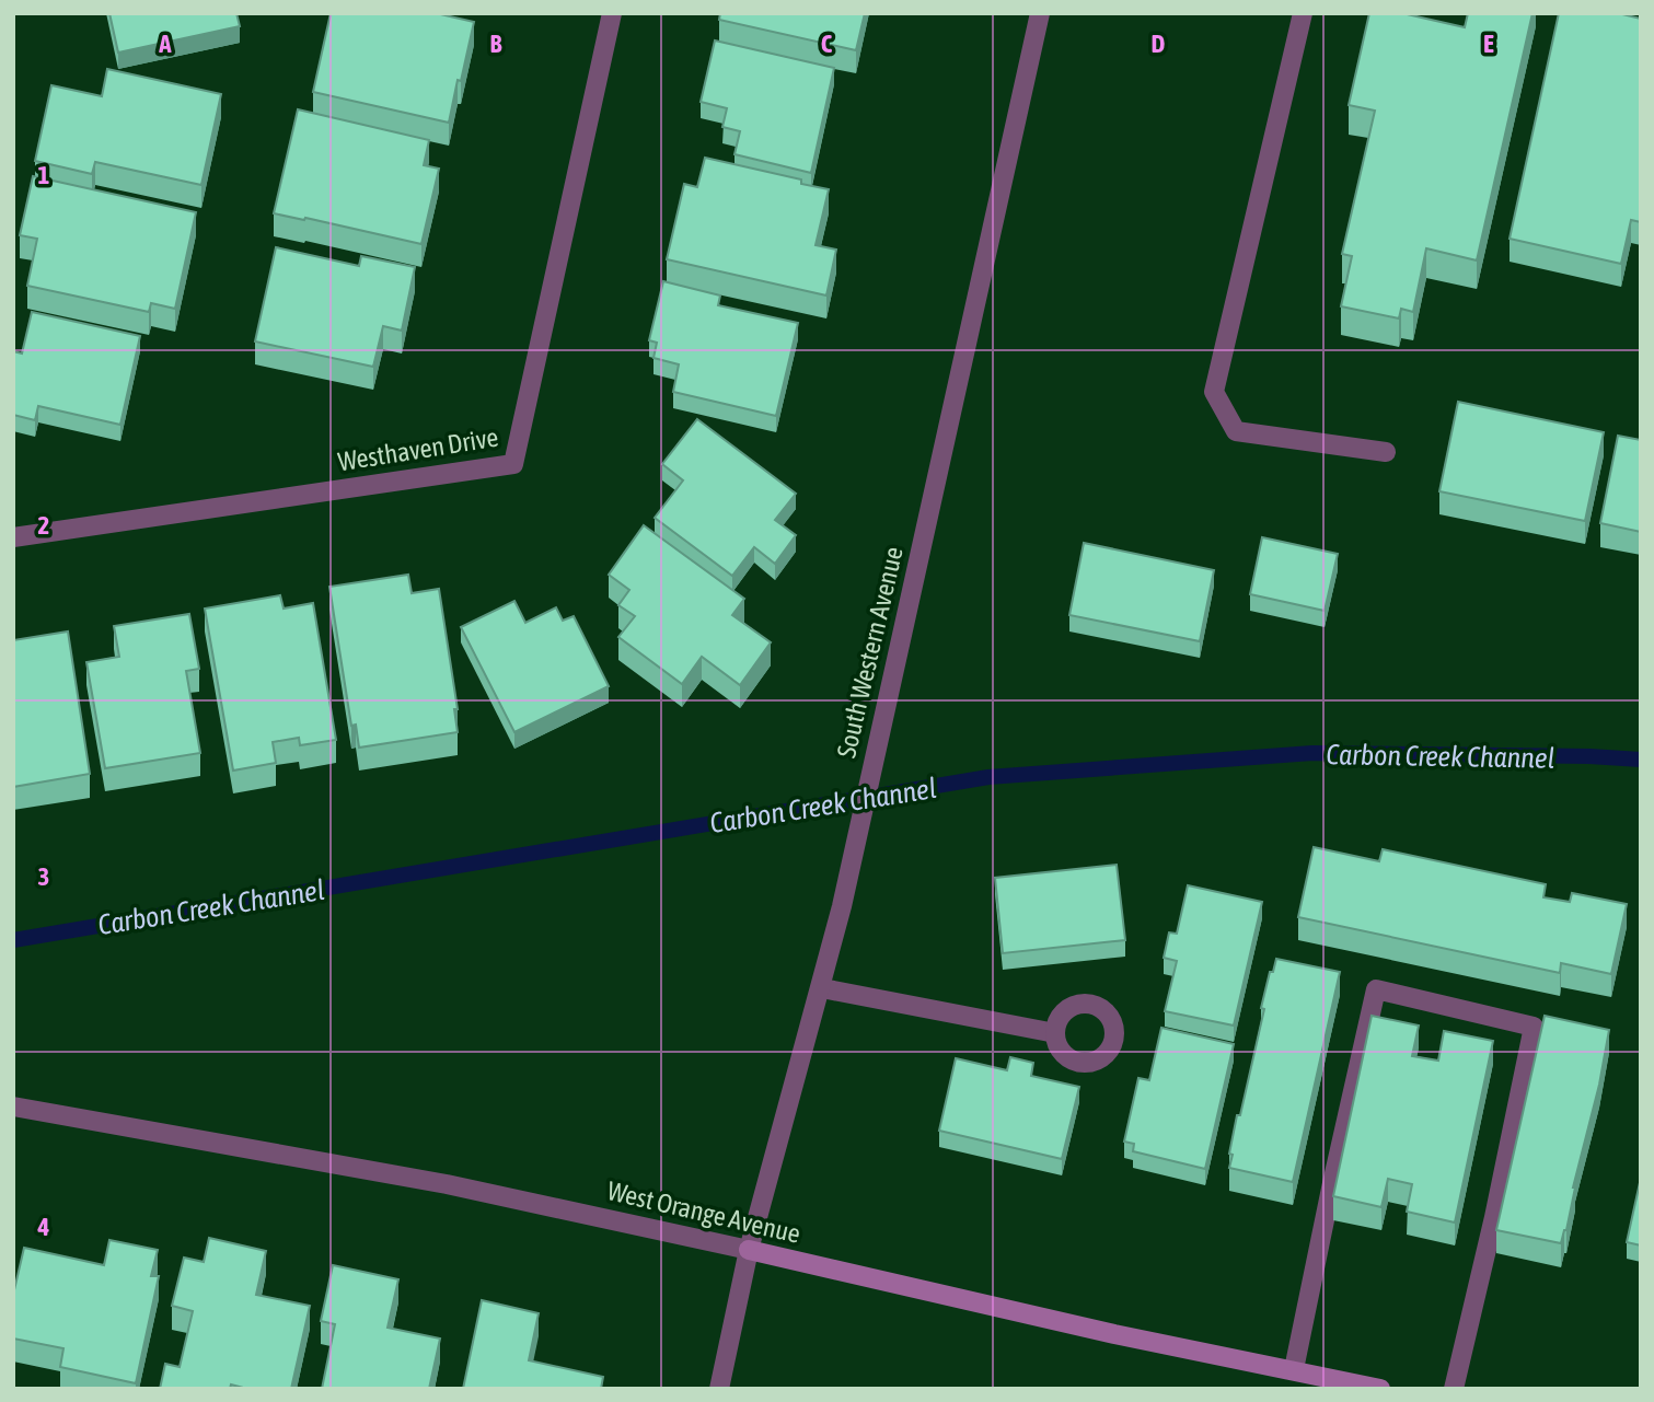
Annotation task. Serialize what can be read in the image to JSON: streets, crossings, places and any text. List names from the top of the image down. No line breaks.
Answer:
{"streets":{"main road":["West Orange Avenue"],"street":["Westhaven Drive","South Western Avenue"]},"crossings":[["South Western Avenue","West Orange Avenue"]],"water":["Carbon Creek Channel"],"grid":{"columns":["A","B","C","D","E"],"rows":["1","2","3","4"]}}
